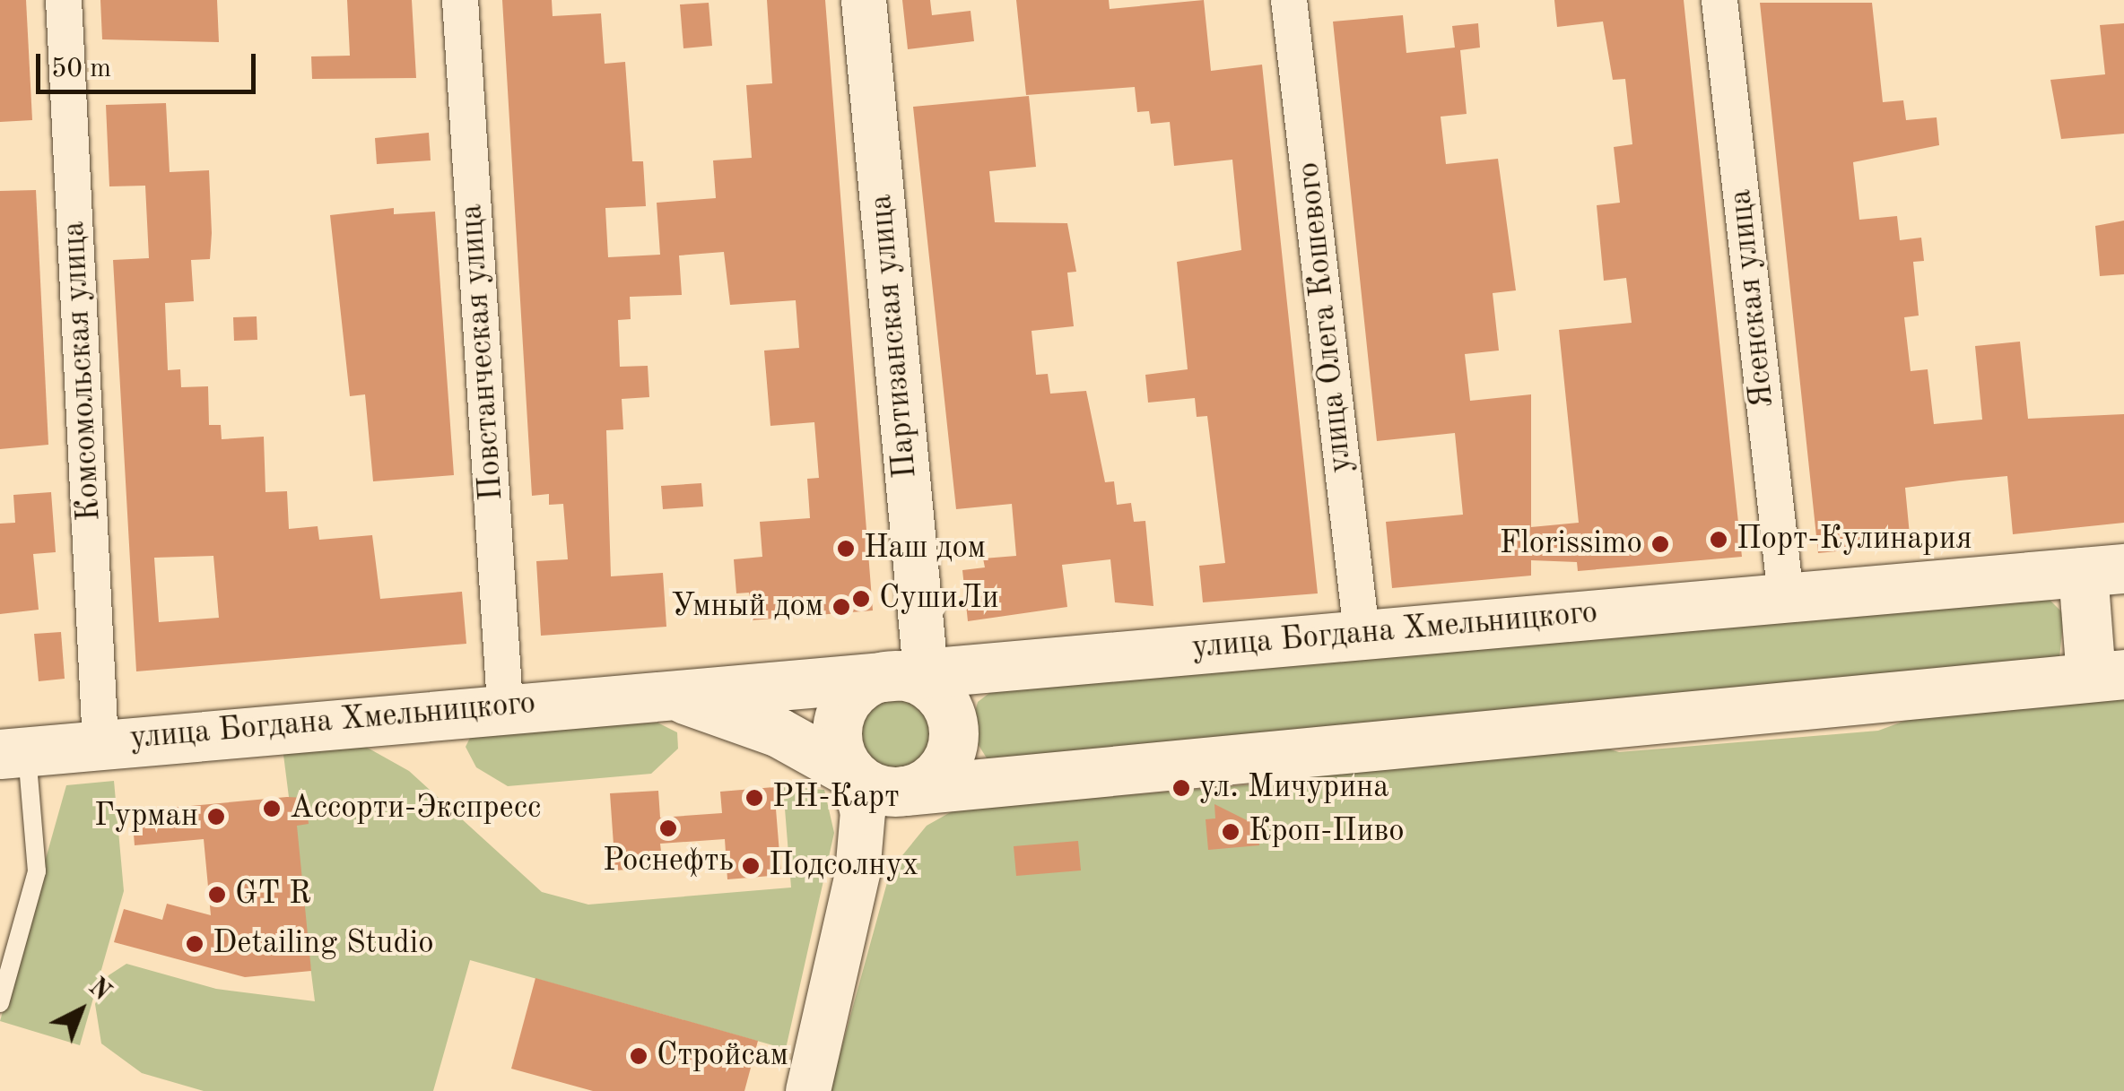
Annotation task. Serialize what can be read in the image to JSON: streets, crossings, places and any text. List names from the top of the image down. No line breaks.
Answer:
{"streets":{"main road":["улица Богдана Хмельницкого"],"street":["Ясенская улица","улица Олега Кошевого","Партизанская улица","Повстанческая улица","Комсомольская улица"]},"crossings":[["Ясенская улица","улица Богдана Хмельницкого"],["улица Олега Кошевого","улица Богдана Хмельницкого"],["Партизанская улица","улица Богдана Хмельницкого"],["Повстанческая улица","улица Богдана Хмельницкого"],["Комсомольская улица","улица Богдана Хмельницкого"]],"places":["Порт-Кулинария","Florissimo","Наш дом","СушиЛи","Умный дом","ул. Мичурина","РН-Карт","Ассорти-Экспресс","Гурман","Роснефть","Кроп-Пиво","Подсолнух","GT R","Detailing Studio","Стройсам"],"scale_bar":"50 m","north":"top right"}
